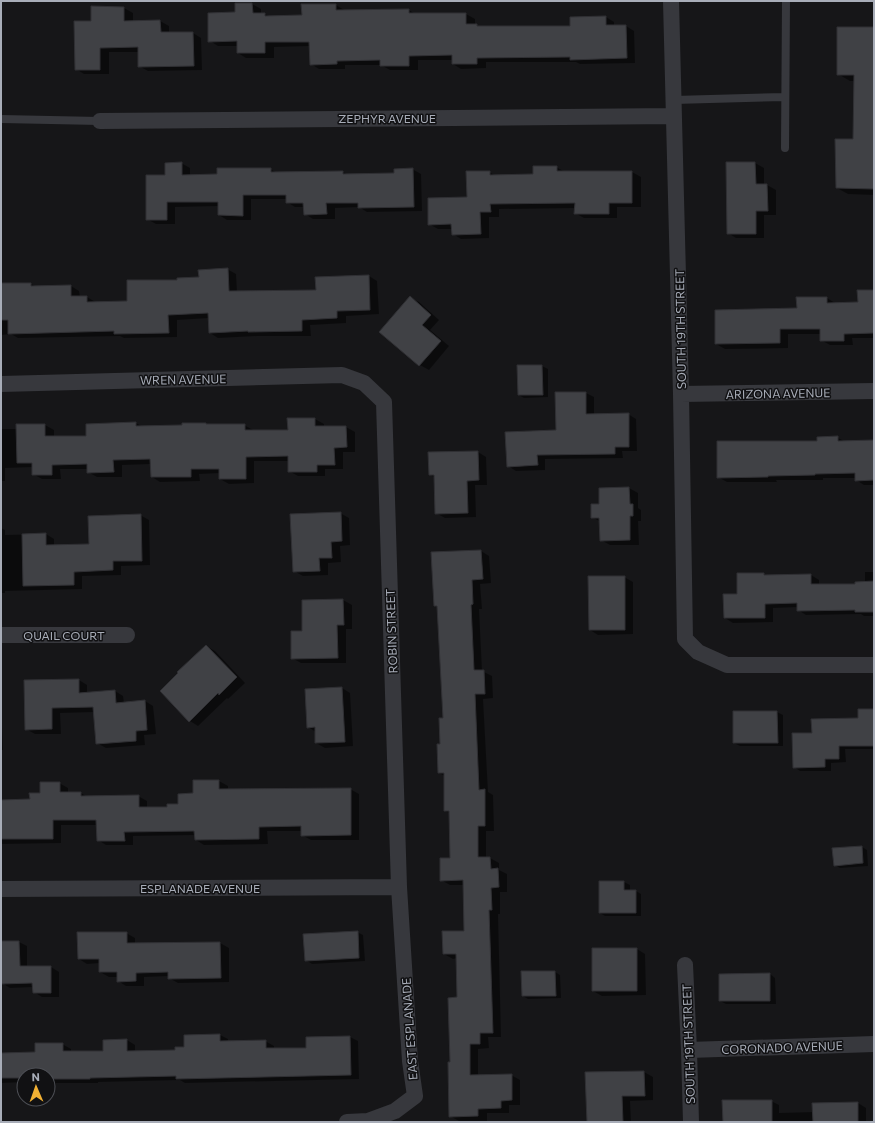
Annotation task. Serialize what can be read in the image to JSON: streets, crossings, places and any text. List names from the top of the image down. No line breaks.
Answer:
{"streets":{"street":["ZEPHYR AVENUE","SOUTH 19TH STREET","WREN AVENUE","ARIZONA AVENUE","ROBIN STREET","QUAIL COURT","ESPLANADE AVENUE","EAST ESPLANADE","CORONADO AVENUE"]},"crossings":[["ZEPHYR AVENUE","SOUTH 19TH STREET"],["SOUTH 19TH STREET","ARIZONA AVENUE"],["SOUTH 19TH STREET","CORONADO AVENUE"],["WREN AVENUE","ROBIN STREET"],["ROBIN STREET","ESPLANADE AVENUE"],["ROBIN STREET","EAST ESPLANADE"],["ESPLANADE AVENUE","EAST ESPLANADE"]],"north":"top"}
